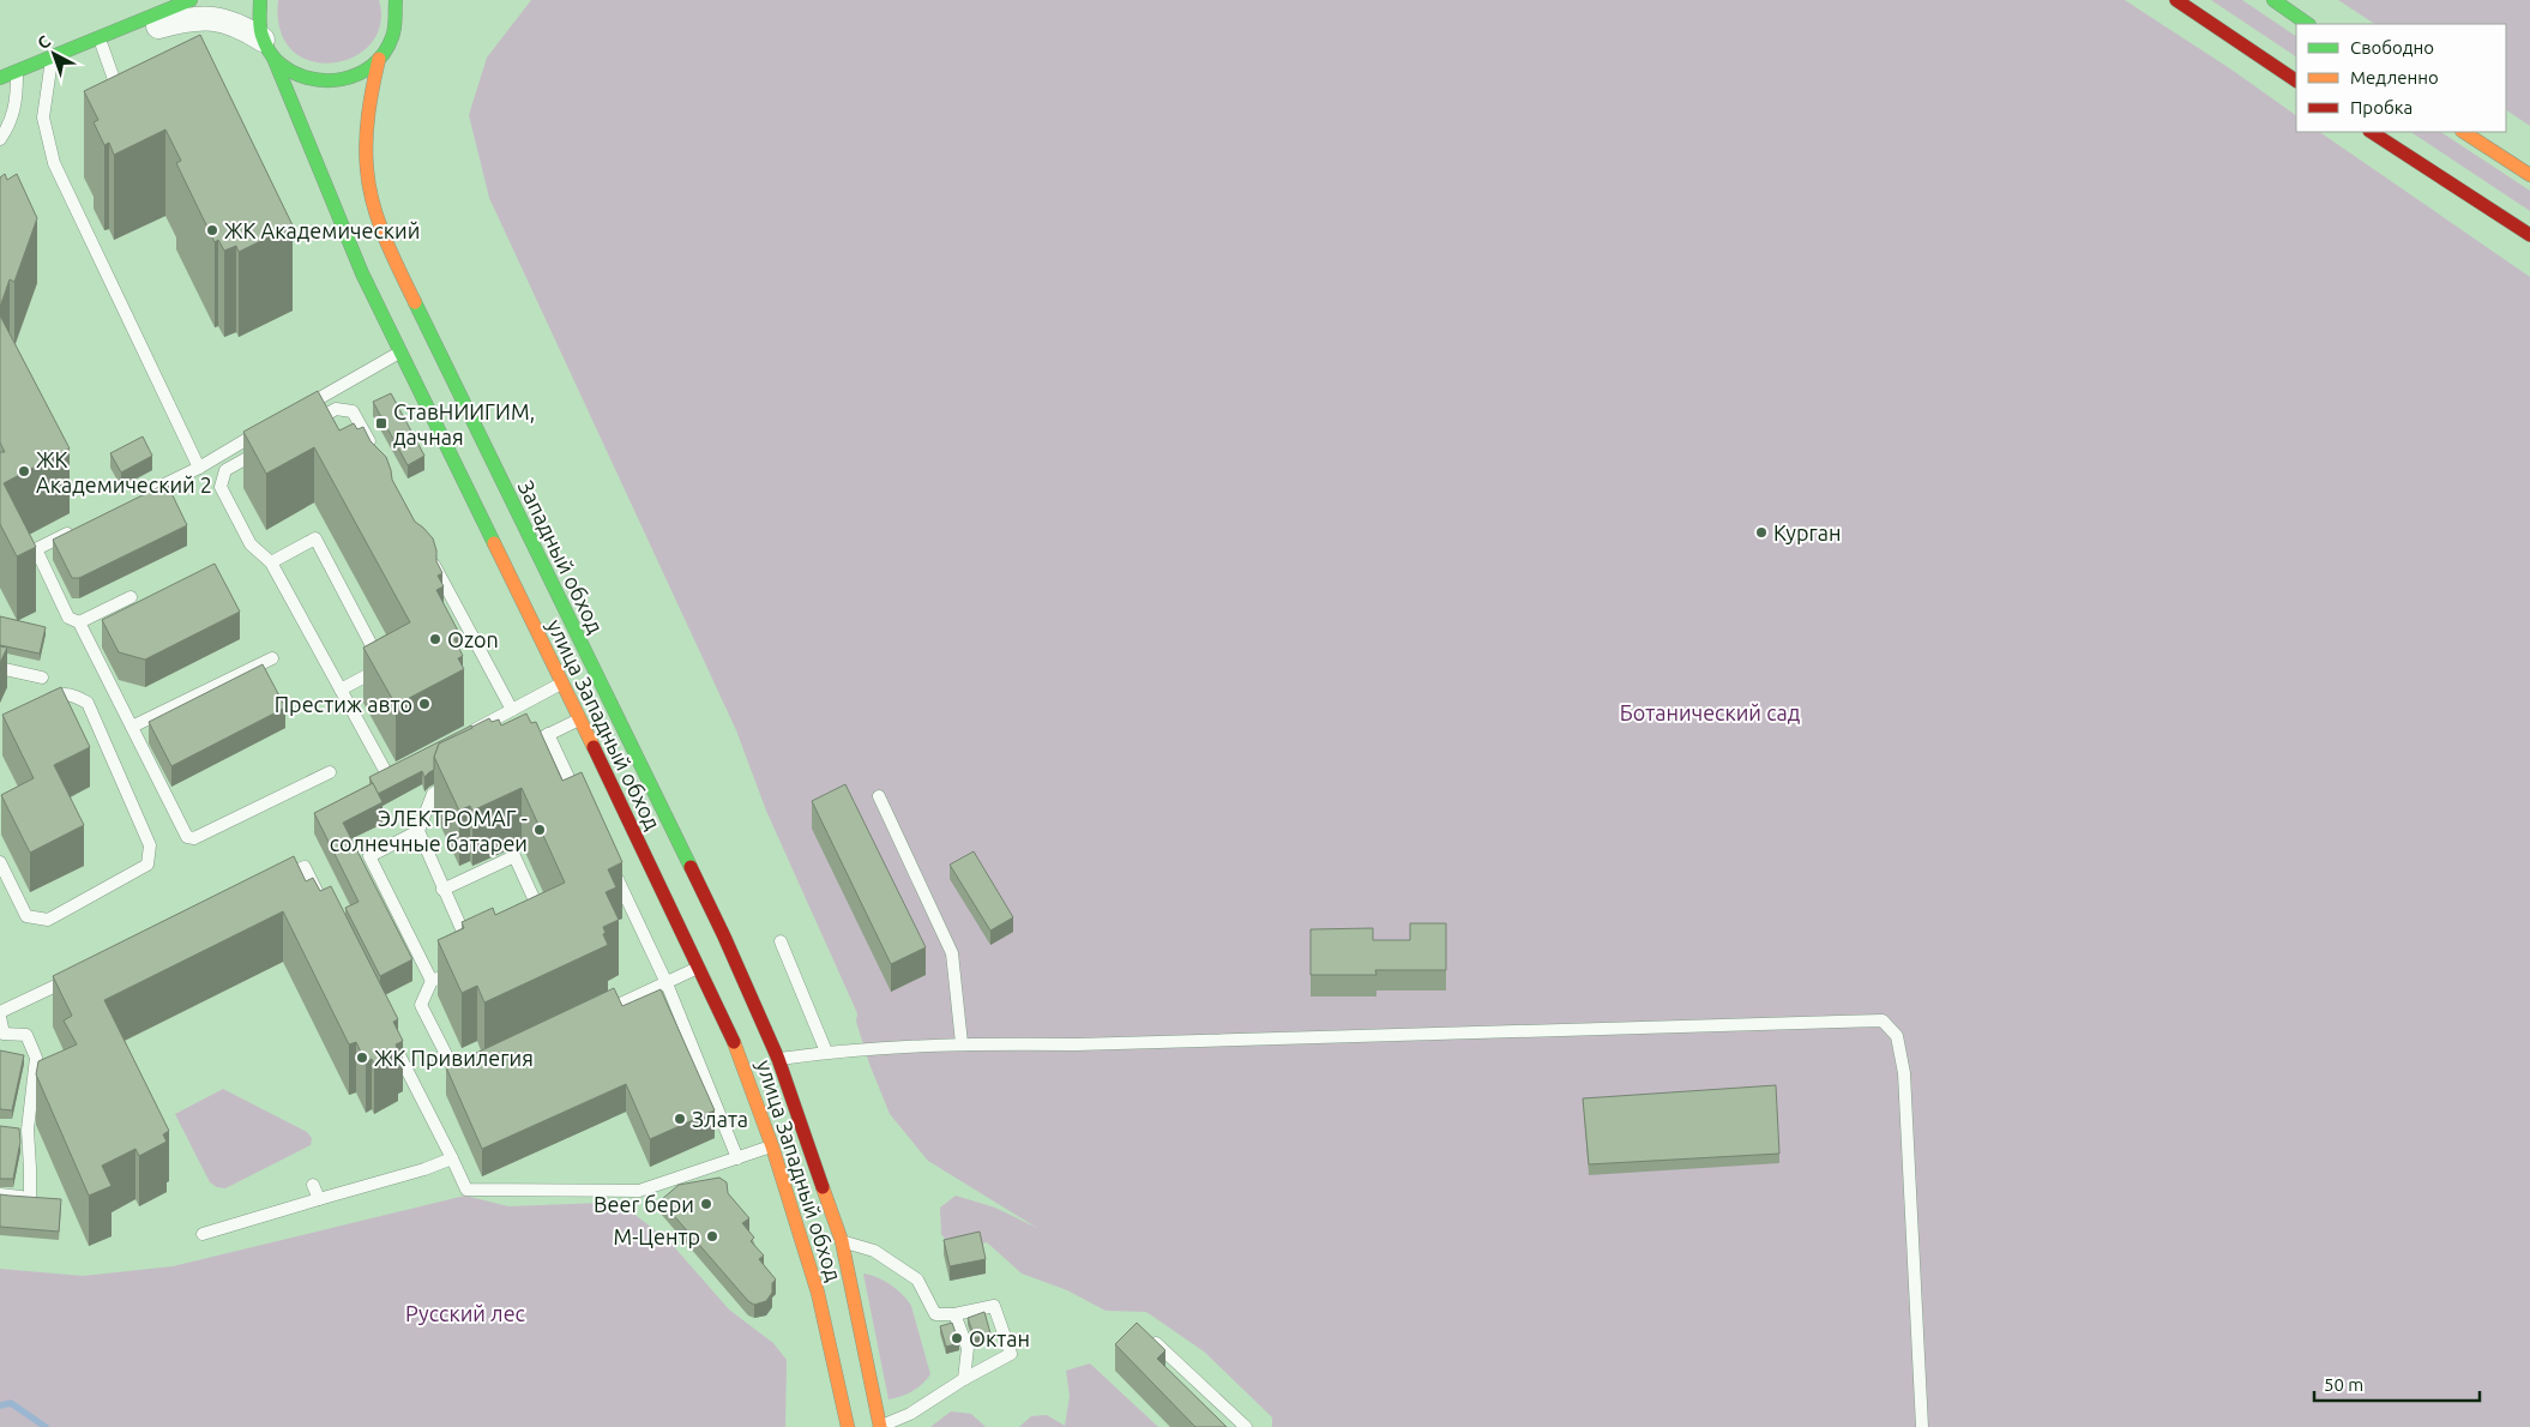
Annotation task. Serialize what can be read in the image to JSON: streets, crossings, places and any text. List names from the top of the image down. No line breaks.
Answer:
{"streets":{"main road":["Западный обход","улица Западный обход"]},"crossings":[["Западный обход","улица Западный обход"]],"parks":["Ботанический сад","Русский лес"],"places":{"other":["ЖК Академический","ЖК Академический 2","Курган","Ozon","Престиж авто","ЭЛЕКТРОМАГ - солнечные батареи","ЖК Привилегия","Злата","Beer бери","М-Центр","Октан"],"transit":["СтавНИИГИМ, дачная"]},"legend":["Свободно","Медленно","Пробка"],"scale_bar":"50 m","north":"top left"}
